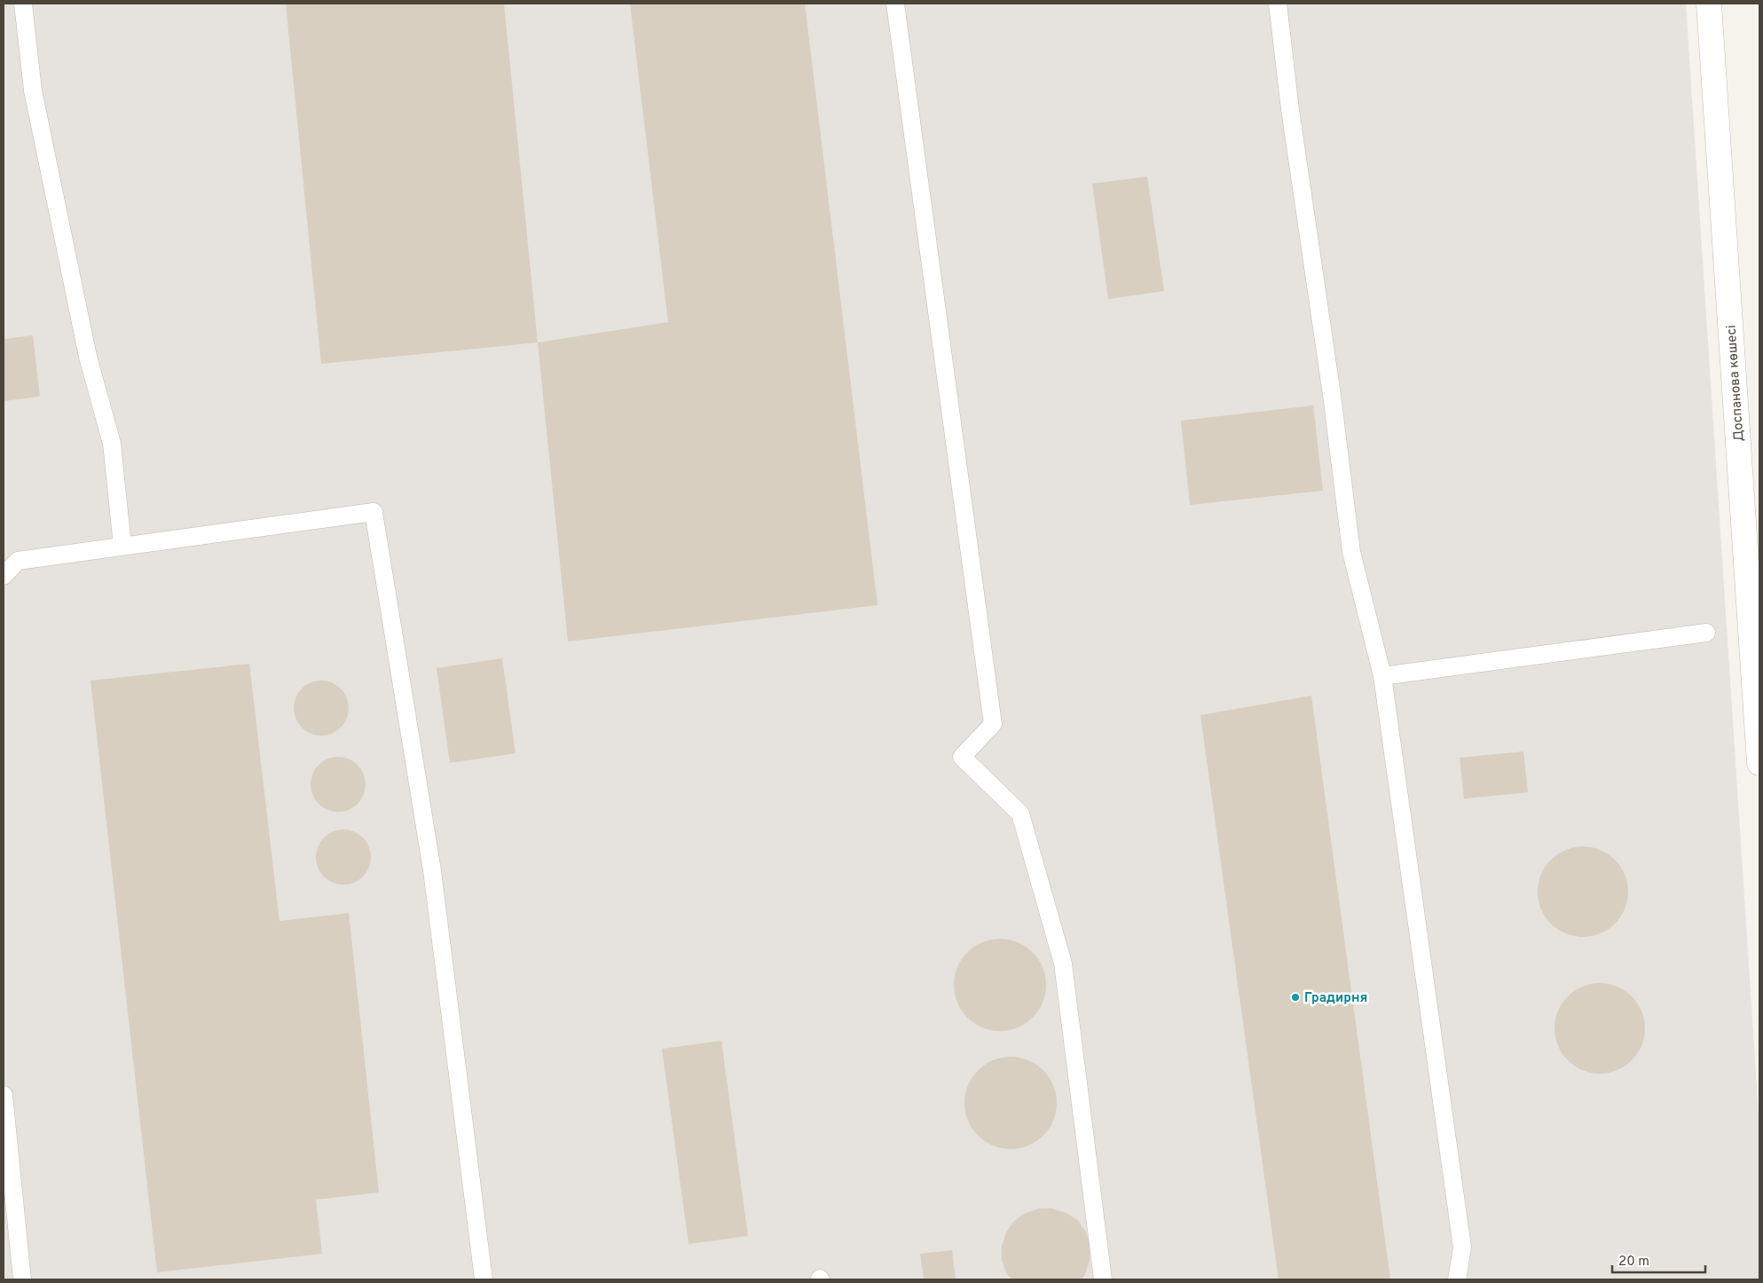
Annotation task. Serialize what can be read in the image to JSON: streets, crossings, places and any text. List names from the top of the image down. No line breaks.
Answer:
{"streets":{"street":["Доспанова көшесі"]},"places":["Градирня"],"scale_bar":"20 m"}
